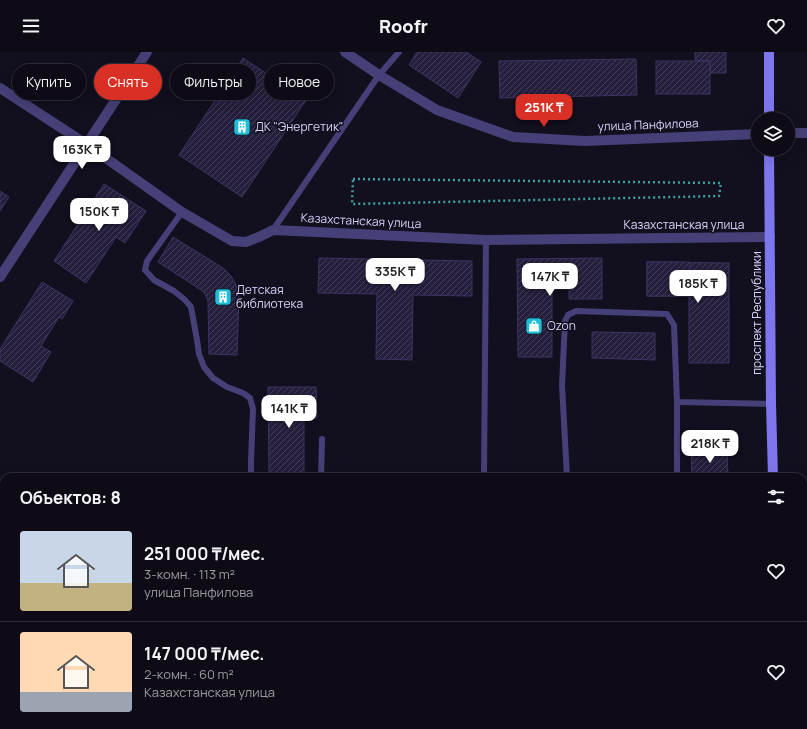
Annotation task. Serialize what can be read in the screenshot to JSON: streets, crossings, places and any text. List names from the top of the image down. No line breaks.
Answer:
{"streets":{"main road":["проспект Республики"],"street":["улица Панфилова","Казахстанская улица"]},"crossings":[["Казахстанская улица","проспект Республики"]],"places":{"building":["ДК \"Энергетик\"","Детская библиотека"],"shop":["Ozon"]},"page":{"header":"Roofr","chip":["Купить","Снять","Фильтры","Новое"],"price":["251K ₸","163K ₸","150K ₸","335K ₸","147K ₸","185K ₸","141K ₸","218K ₸"],"heading":"Объектов: 8","list":[{"name":"251 000 ₸/мес.","note":"3-комн. · 113 m² · улица Панфилова"},{"name":"147 000 ₸/мес.","note":"2-комн. · 60 m² · Казахстанская улица"}]}}
